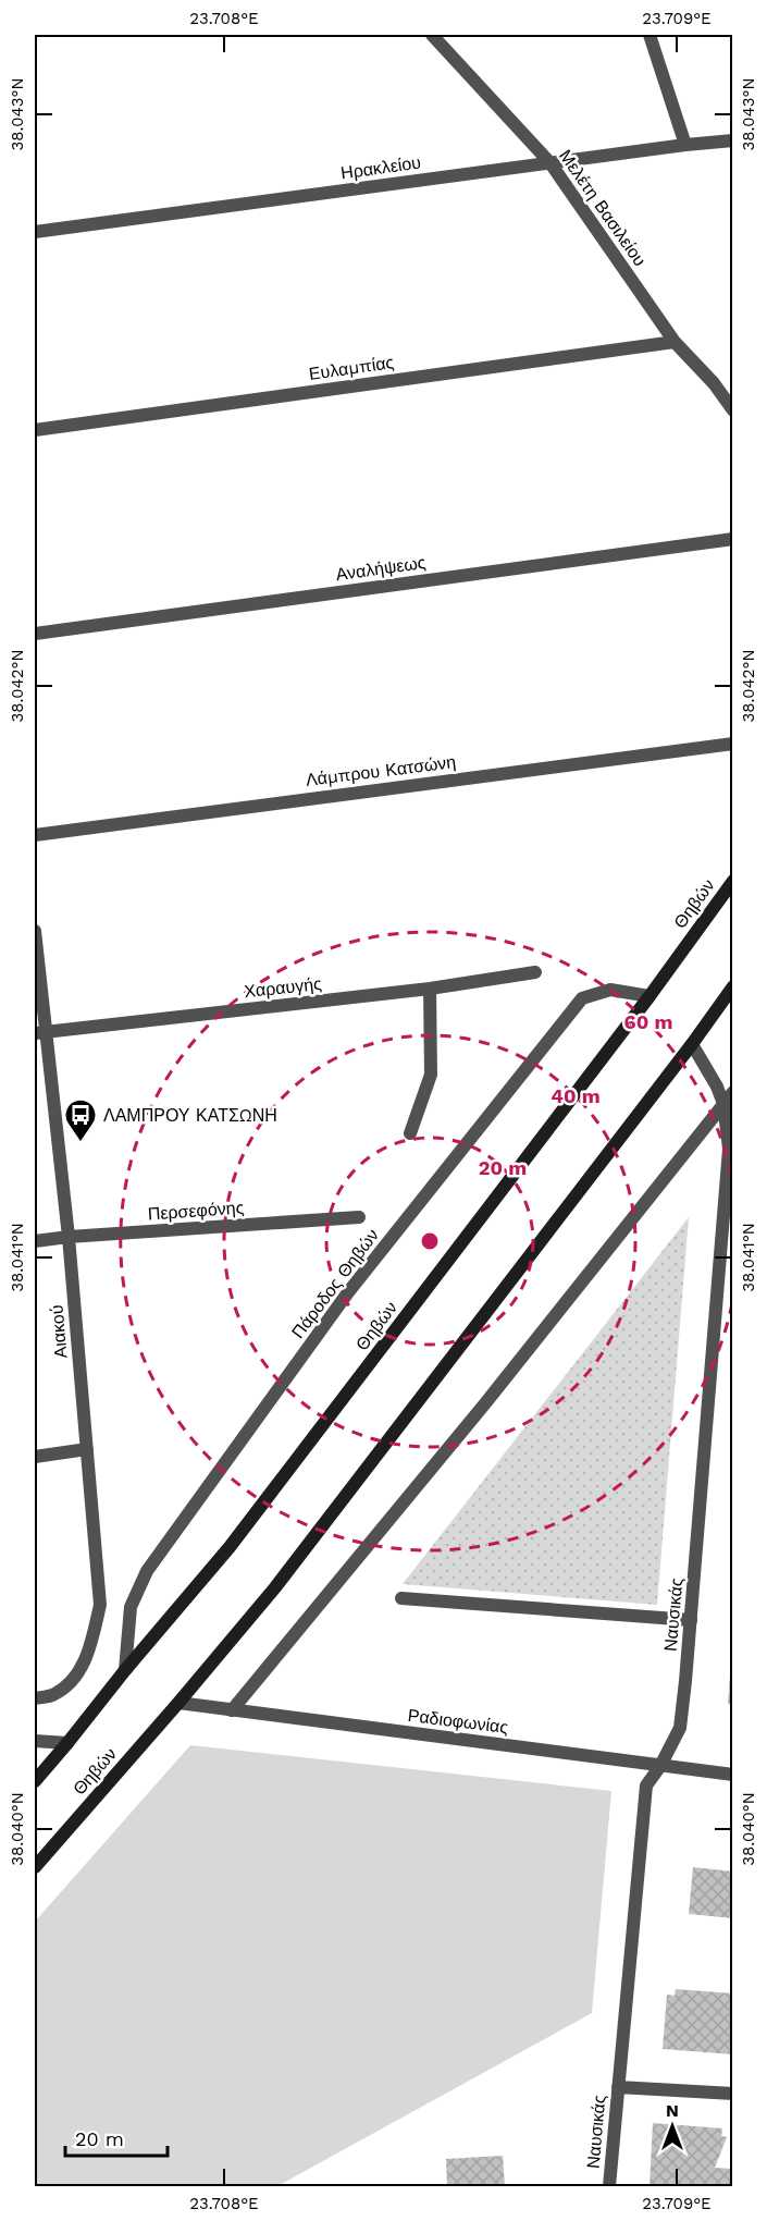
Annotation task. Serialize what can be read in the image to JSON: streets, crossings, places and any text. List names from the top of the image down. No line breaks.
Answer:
{"streets":{"main road":["Θηβών"],"street":["Ηρακλείου","Μελέτη Βασιλείου","Ευλαμπίας","Αναλήψεως","Λάμπρου Κατσώνη","Χαραυγής","Περσεφόνης","Πάροδος Θηβών","Αιακού","Ναυσικάς","Ραδιοφωνίας"]},"crossings":[["Ηρακλείου","Μελέτη Βασιλείου"],["Μελέτη Βασιλείου","Ευλαμπίας"],["Θηβών","Πάροδος Θηβών"],["Θηβών","Ναυσικάς"],["Θηβών","Ραδιοφωνίας"],["Χαραυγής","Αιακού"],["Περσεφόνης","Αιακού"],["Ναυσικάς","Ραδιοφωνίας"]],"places":{"bus stop":["ΛΑΜΠΡΟΥ ΚΑΤΣΩΝΗ"]},"scale_bar":"20 m","north":"top","coordinates":["23.708°E","23.709°E","38.043°N","38.042°N","38.041°N","38.040°N"],"rings":["60 m","40 m","20 m"]}
